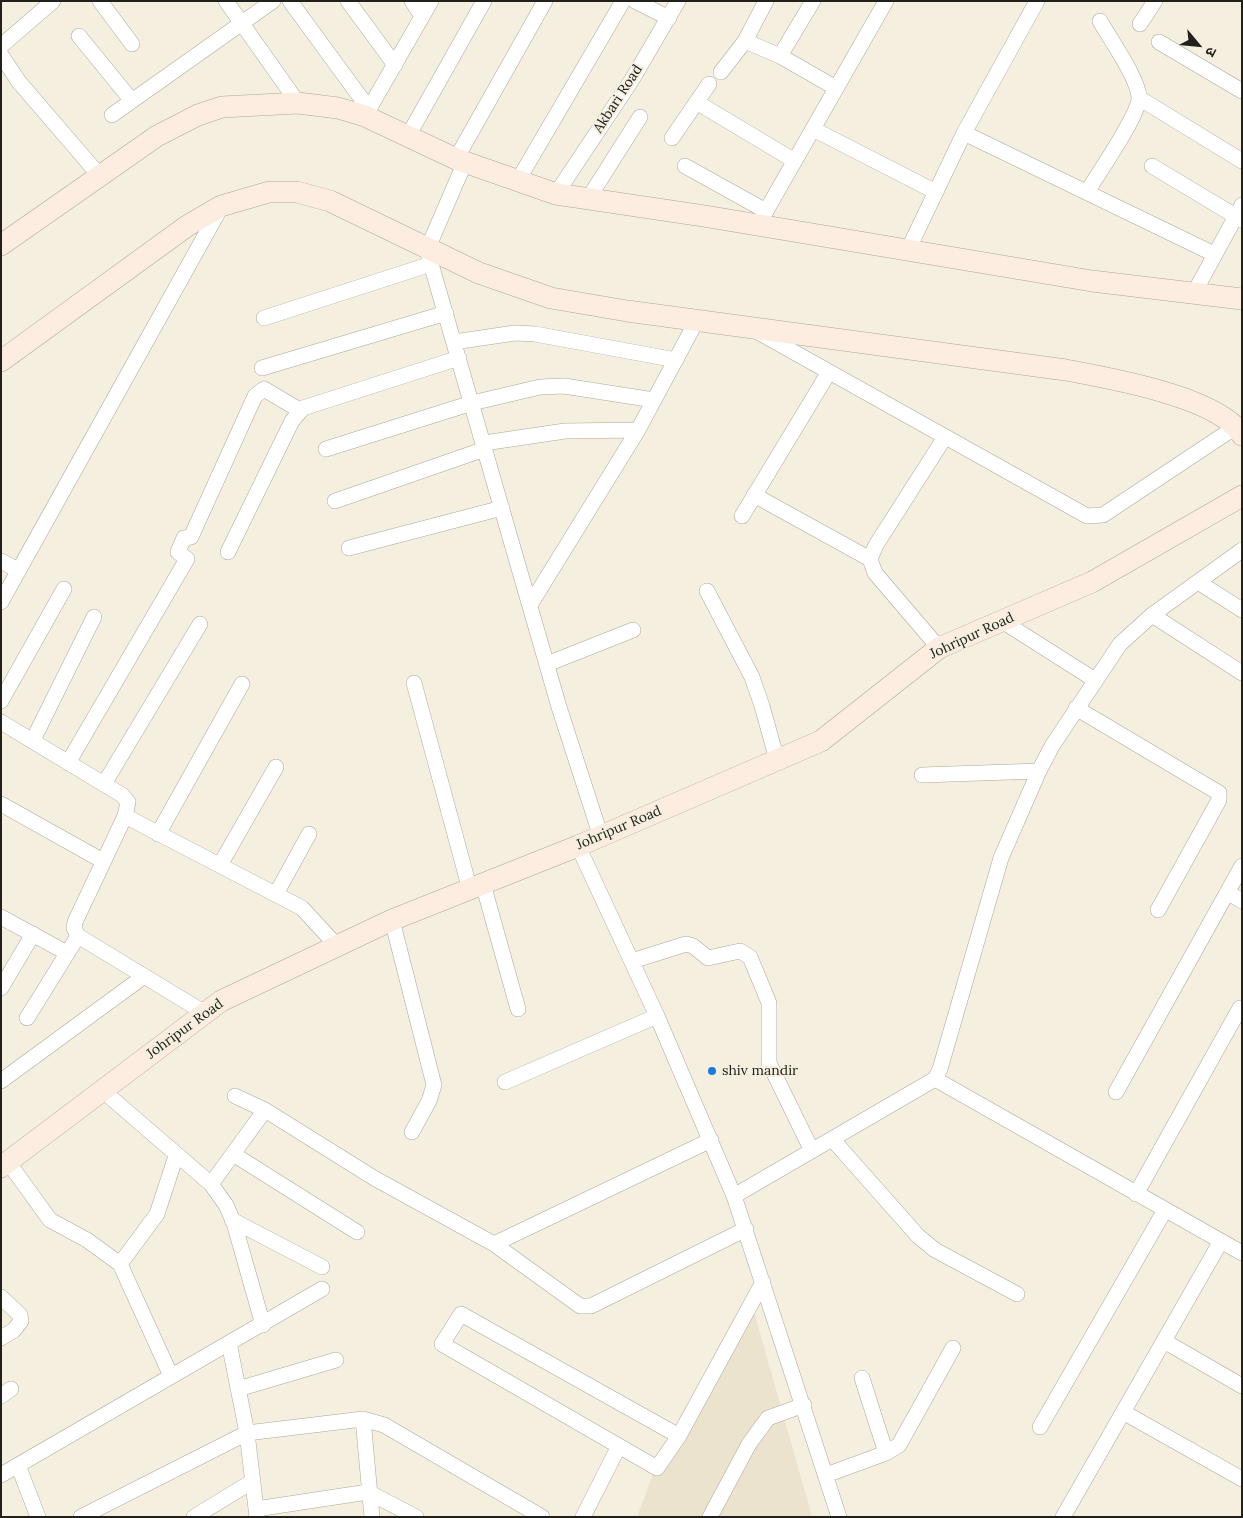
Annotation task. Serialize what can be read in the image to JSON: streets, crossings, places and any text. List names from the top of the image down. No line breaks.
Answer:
{"streets":{"street":["Akbari Road","Johripur Road"]},"places":["shiv mandir"],"north":"bottom right"}
